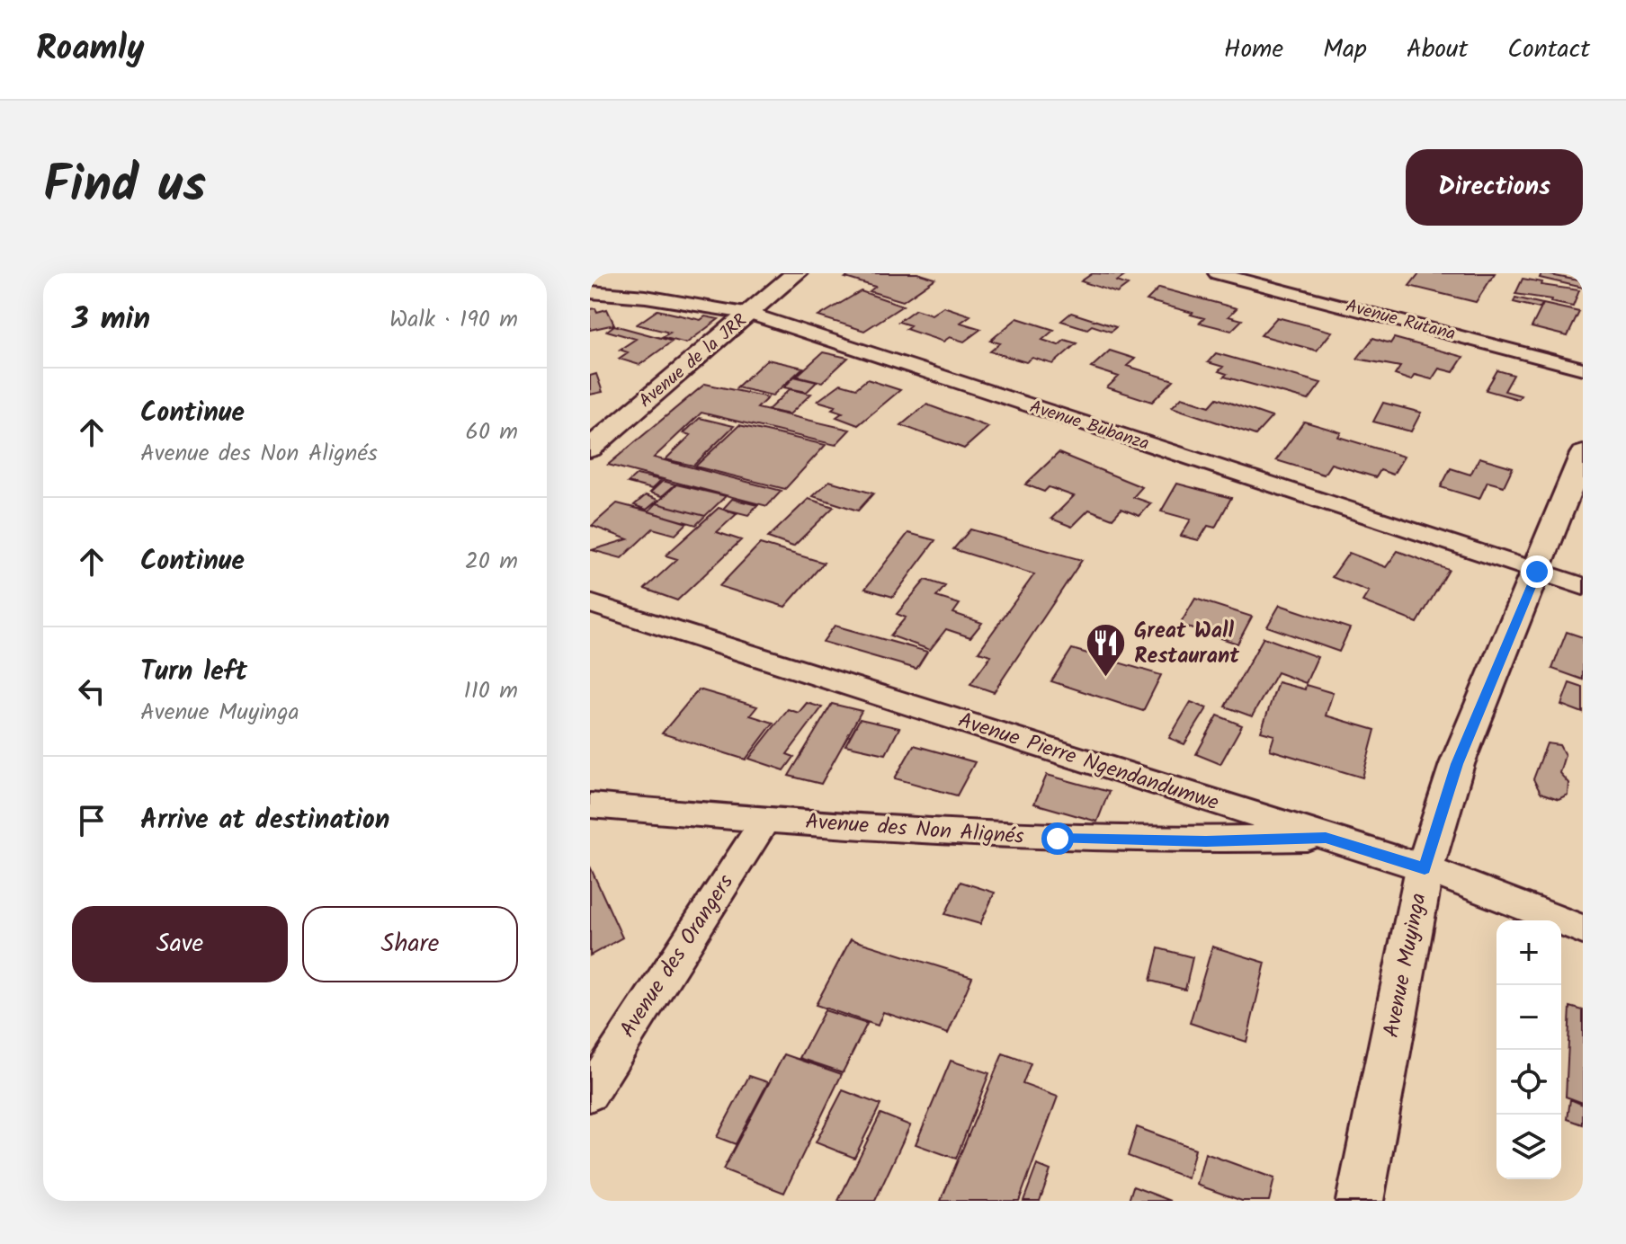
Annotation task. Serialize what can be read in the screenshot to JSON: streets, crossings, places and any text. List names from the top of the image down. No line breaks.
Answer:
{"streets":{"street":["Avenue Rutana","Avenue de la JRR","Avenue Bubanza","Avenue Pierre Ngendandumwe","Avenue des Non Alignés","Avenue des Orangers","Avenue Muyinga"]},"crossings":[["Avenue de la JRR","Avenue Bubanza"],["Avenue Bubanza","Avenue Muyinga"],["Avenue Pierre Ngendandumwe","Avenue des Non Alignés"],["Avenue Pierre Ngendandumwe","Avenue Muyinga"],["Avenue des Non Alignés","Avenue des Orangers"]],"places":{"restaurant":["Great Wall Restaurant"]},"page":{"header":"Roamly","nav":["Home","Map","About","Contact"],"title":"Find us","buttons":["Directions",["Save","Share"]],"heading":["3 min","Walk · 190 m"],"list":[["Continue","Avenue des Non Alignés","60 m"],["Continue","20 m"],["Turn left","Avenue Muyinga","110 m"],"Arrive at destination"],"map_buttons":["+","−"]}}
